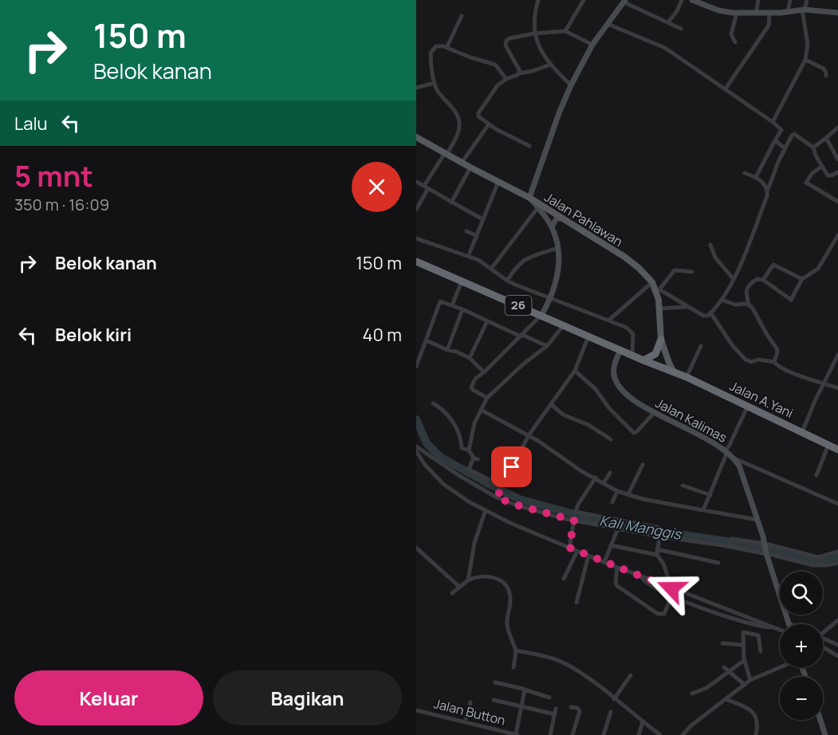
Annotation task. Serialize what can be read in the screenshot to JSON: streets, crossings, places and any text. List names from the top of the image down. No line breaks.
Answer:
{"streets":{"highway":["26","Jalan A.Yani"],"main road":["Jalan Pahlawan"],"street":["Jalan Kalimas","Jalan Button"]},"crossings":[["Jalan Pahlawan","26"],["Jalan Pahlawan","Jalan A.Yani"],["26","Jalan A.Yani"],["26","Jalan Kalimas"]],"water":["Kali Manggis"],"page":{"turn":["150 m","Belok kanan"],"then":"Lalu","heading":["5 mnt","350 m · 16:09"],"list":[{"name":"Belok kanan","value":"150 m"},{"name":"Belok kiri","value":"40 m"}],"map_buttons":["+","−"],"buttons":["Keluar","Bagikan"]}}
